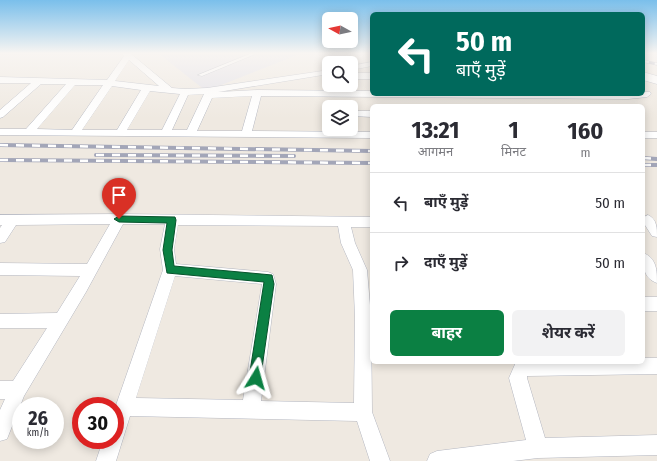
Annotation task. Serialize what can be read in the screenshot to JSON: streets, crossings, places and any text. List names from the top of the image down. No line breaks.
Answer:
{"north":"left","page":{"turn":["50 m","बाएँ मुड़ें"],"eta":["13:21","आगमन","1","मिनट","160","m"],"list":[{"name":"बाएँ मुड़ें","value":"50 m"},{"name":"दाएँ मुड़ें","value":"50 m"}],"buttons":["बाहर","शेयर करें"],"speed":"26 km/h","limit":"30"}}
